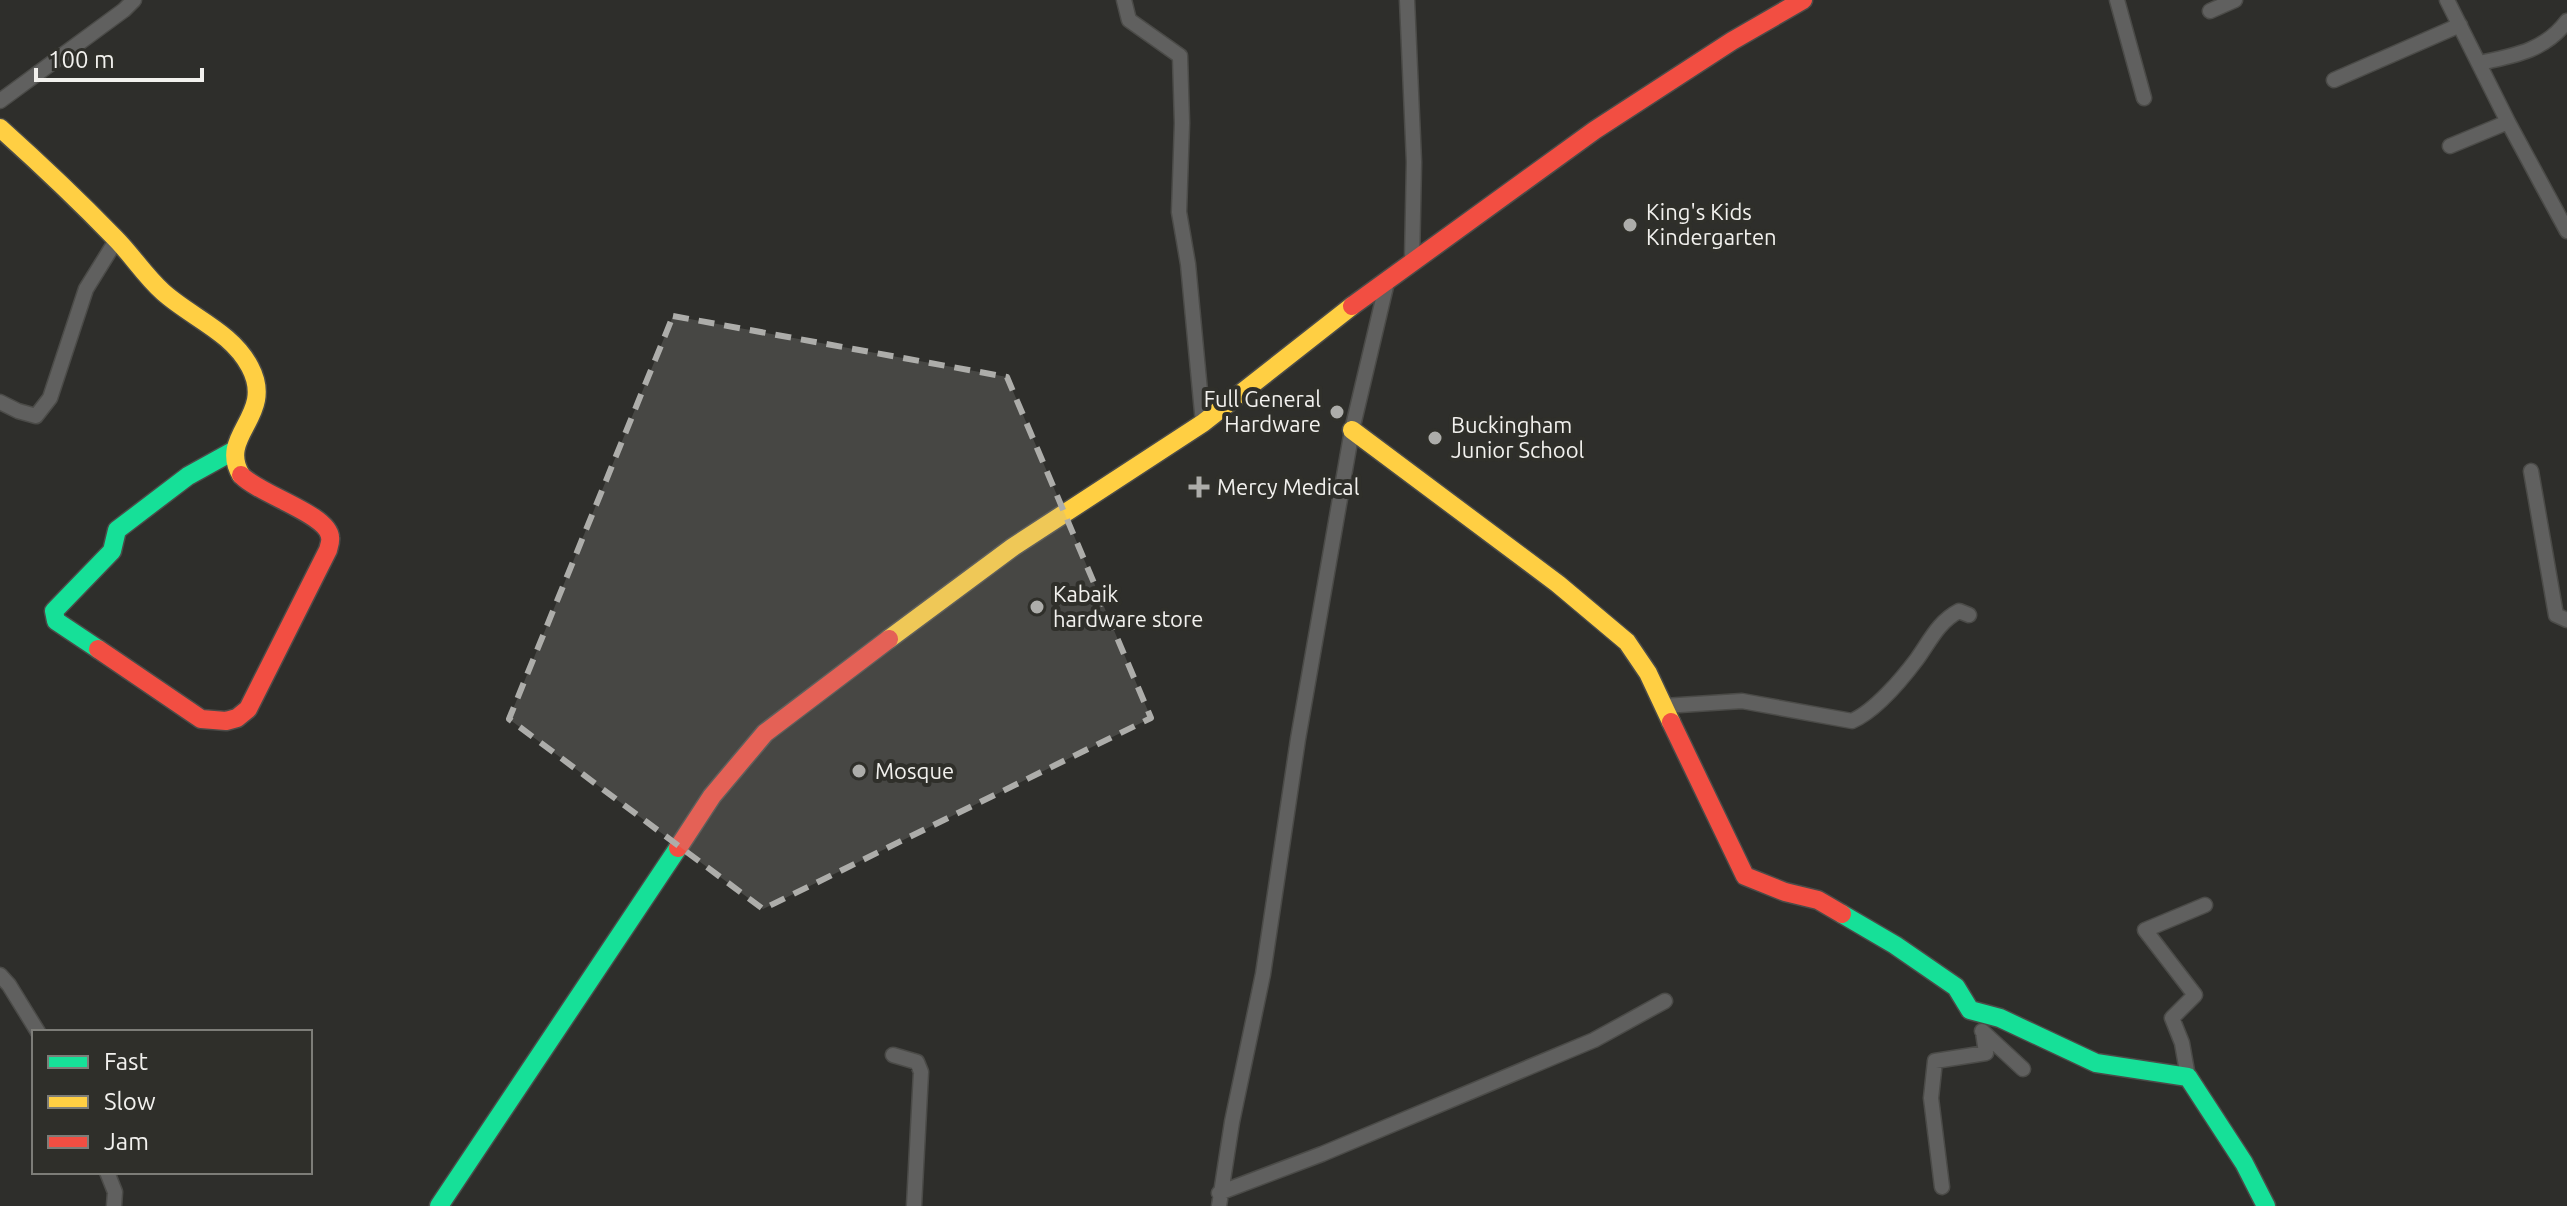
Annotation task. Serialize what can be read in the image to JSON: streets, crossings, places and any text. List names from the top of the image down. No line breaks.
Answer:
{"places":{"other":["King's Kids Kindergarten","Full General Hardware","Buckingham Junior School","Kabaik hardware store","Mosque"],"health":["Mercy Medical"]},"legend":["Fast","Slow","Jam"],"scale_bar":"100 m"}
